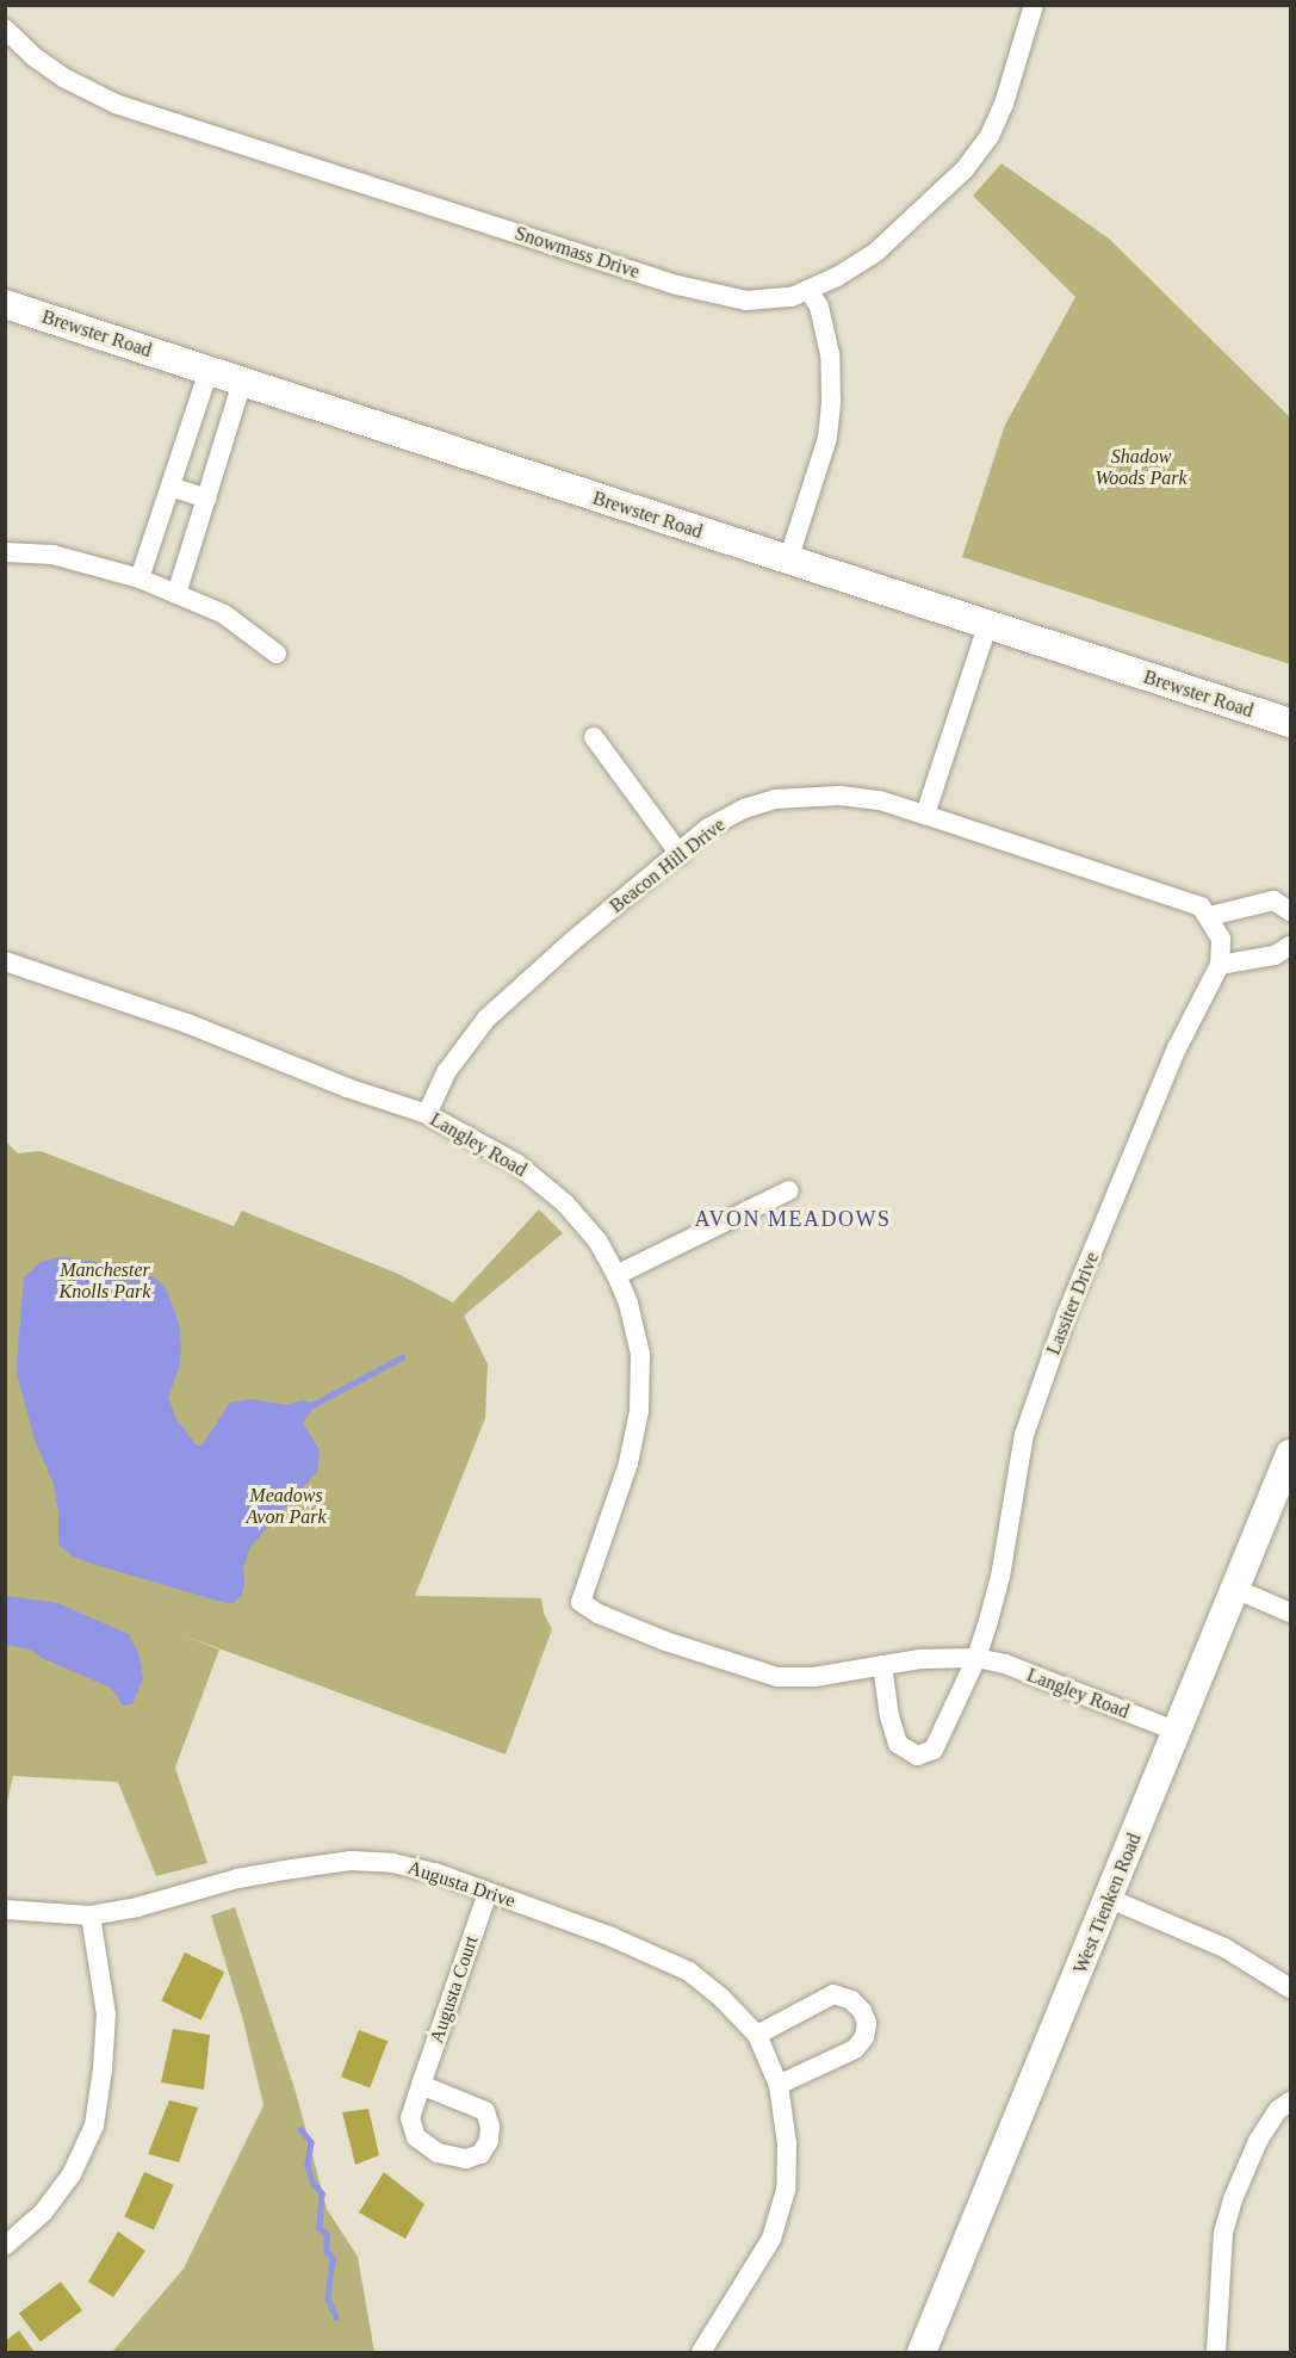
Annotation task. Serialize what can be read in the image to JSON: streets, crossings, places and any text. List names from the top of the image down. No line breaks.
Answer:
{"streets":{"street":["Snowmass Drive","Brewster Road","Beacon Hill Drive","Langley Road","Lassiter Drive","Augusta Drive","West Tienken Road","Augusta Court"]},"crossings":[["Beacon Hill Drive","Langley Road"],["Langley Road","Lassiter Drive"],["Langley Road","West Tienken Road"],["Augusta Drive","Augusta Court"]],"districts":["AVON MEADOWS"],"parks":["Shadow Woods Park","Manchester Knolls Park","Meadows Avon Park"]}
